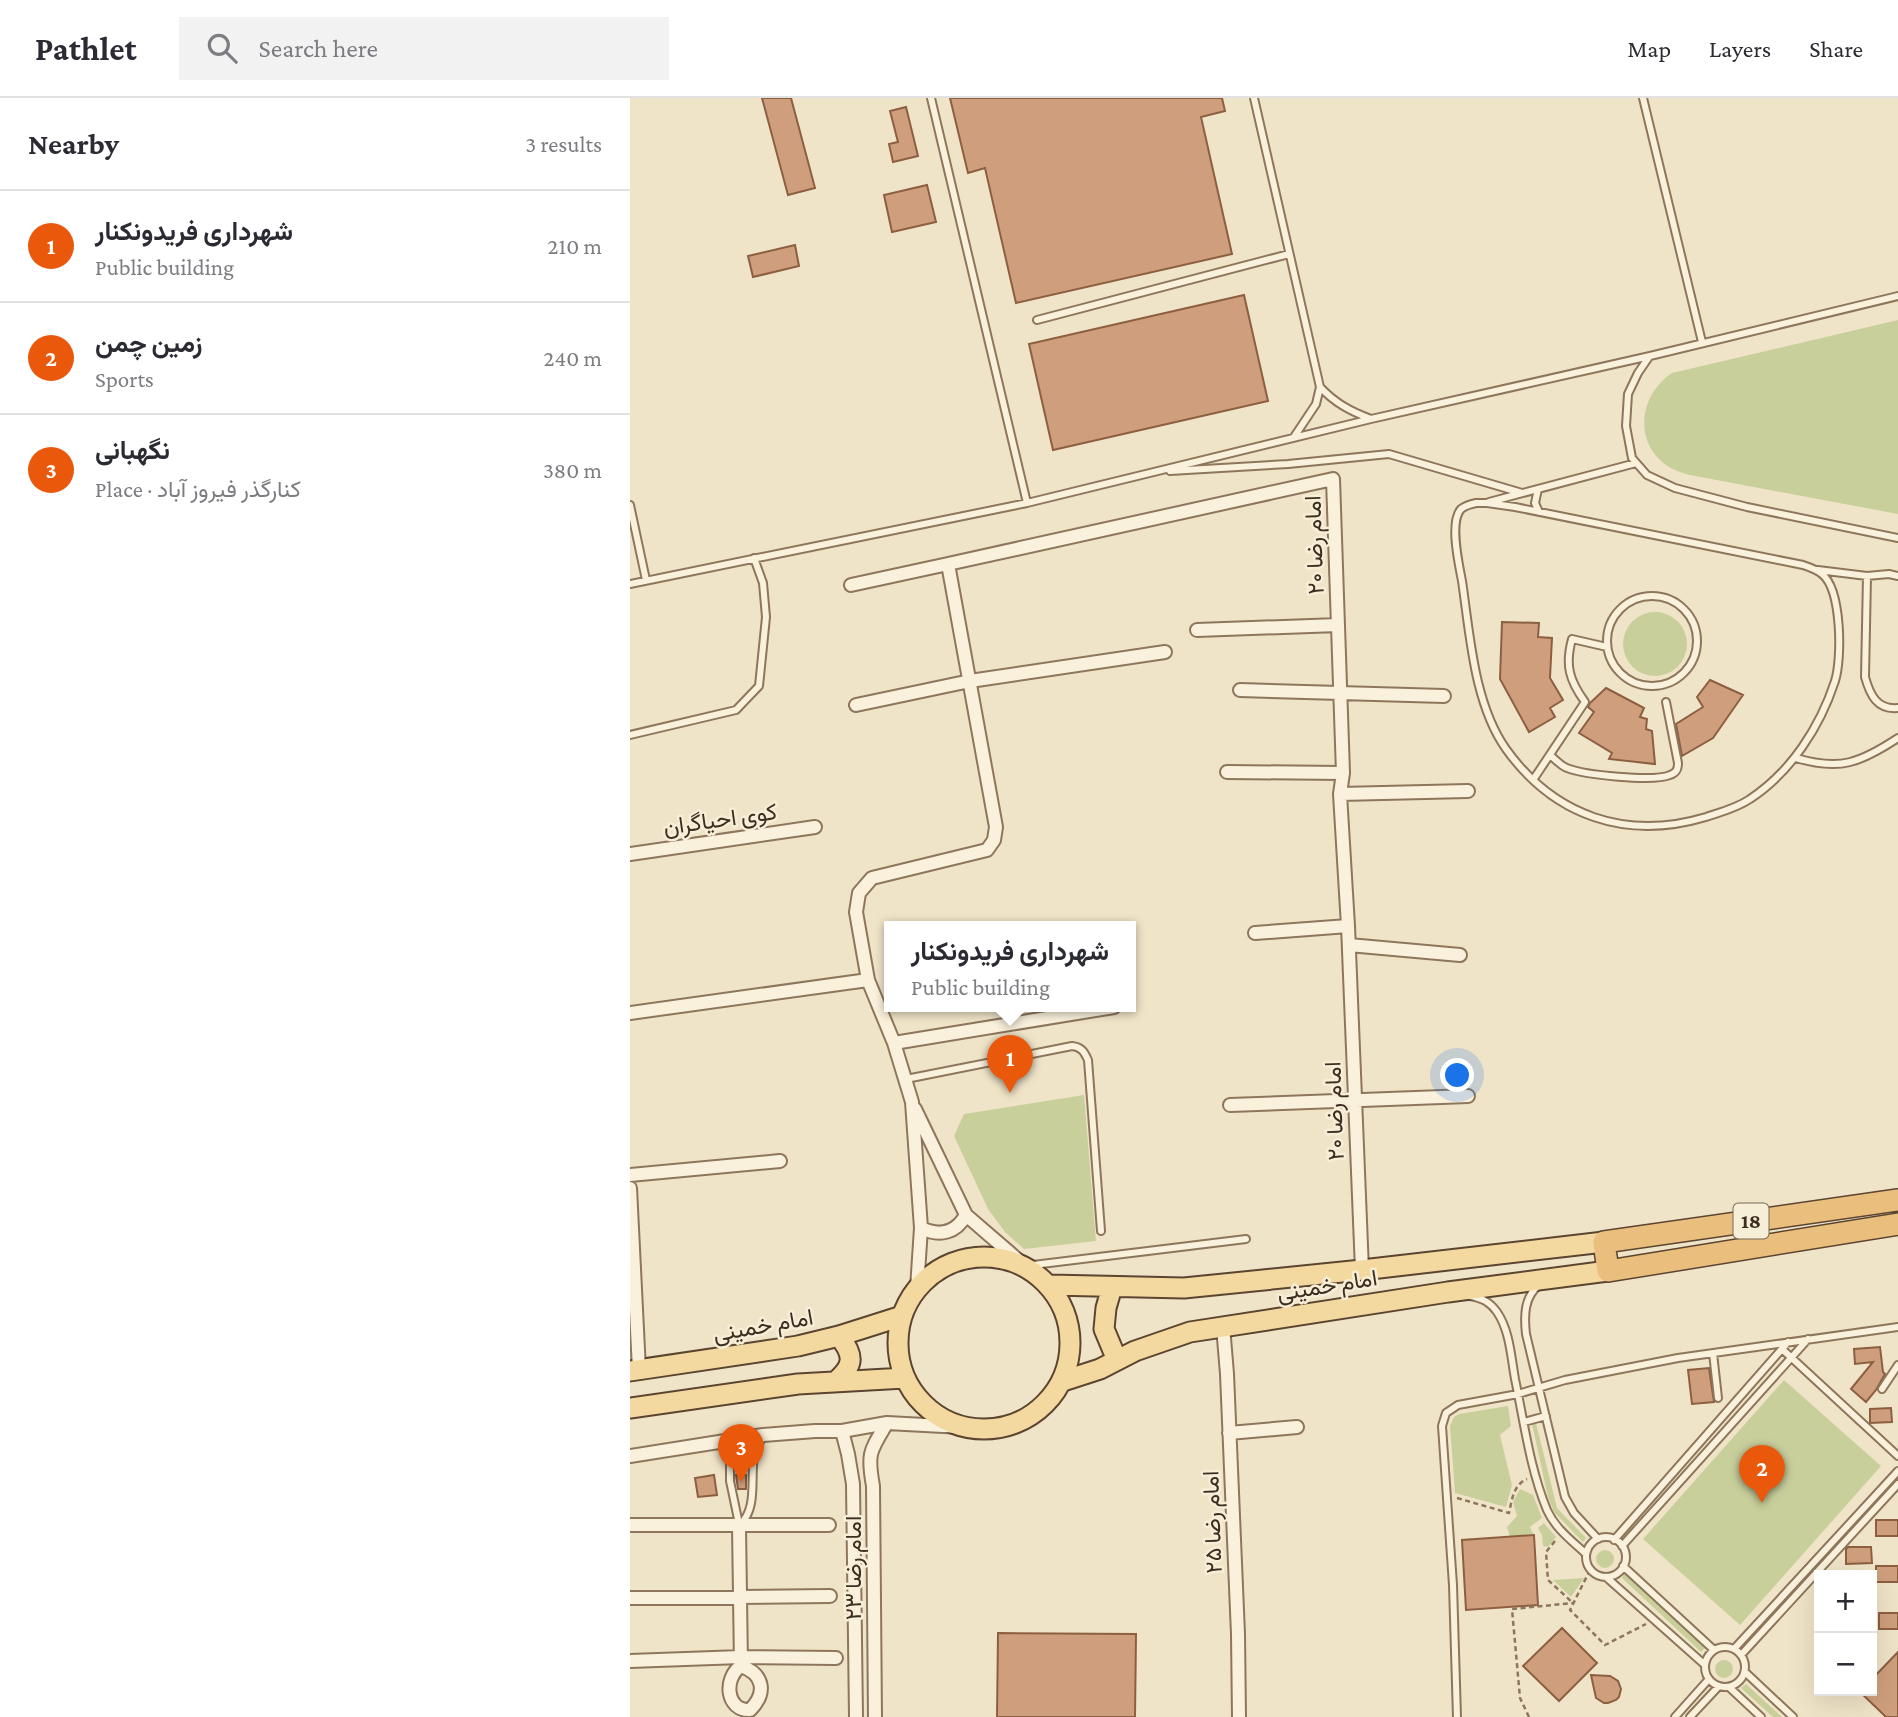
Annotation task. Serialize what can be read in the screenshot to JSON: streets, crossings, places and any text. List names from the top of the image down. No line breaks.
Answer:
{"streets":{"highway":["18"],"main road":["امام خمینی"],"street":["امام رضا ۲۰","کوی احیاگران","امام رضا ۲۵","امام رضا ۲۳"]},"crossings":[["امام رضا ۲۰","امام خمینی"],["18","امام خمینی"],["امام خمینی","امام رضا ۲۵"]],"page":{"header":"Pathlet","search":"Search here","nav":["Map","Layers","Share"],"heading":["Nearby","3 results"],"list":[{"mark":"1","name":"شهرداری فریدونکنار","note":"Public building","value":"210 m"},{"mark":"2","name":"زمین چمن","note":"Sports","value":"240 m"},{"mark":"3","name":"نگهبانی","note":"Place · کنارگذر فیروز آباد","value":"380 m"}],"popup":["شهرداری فریدونکنار","Public building"],"pins":["1","3","2"],"map_buttons":["+","−"]}}
